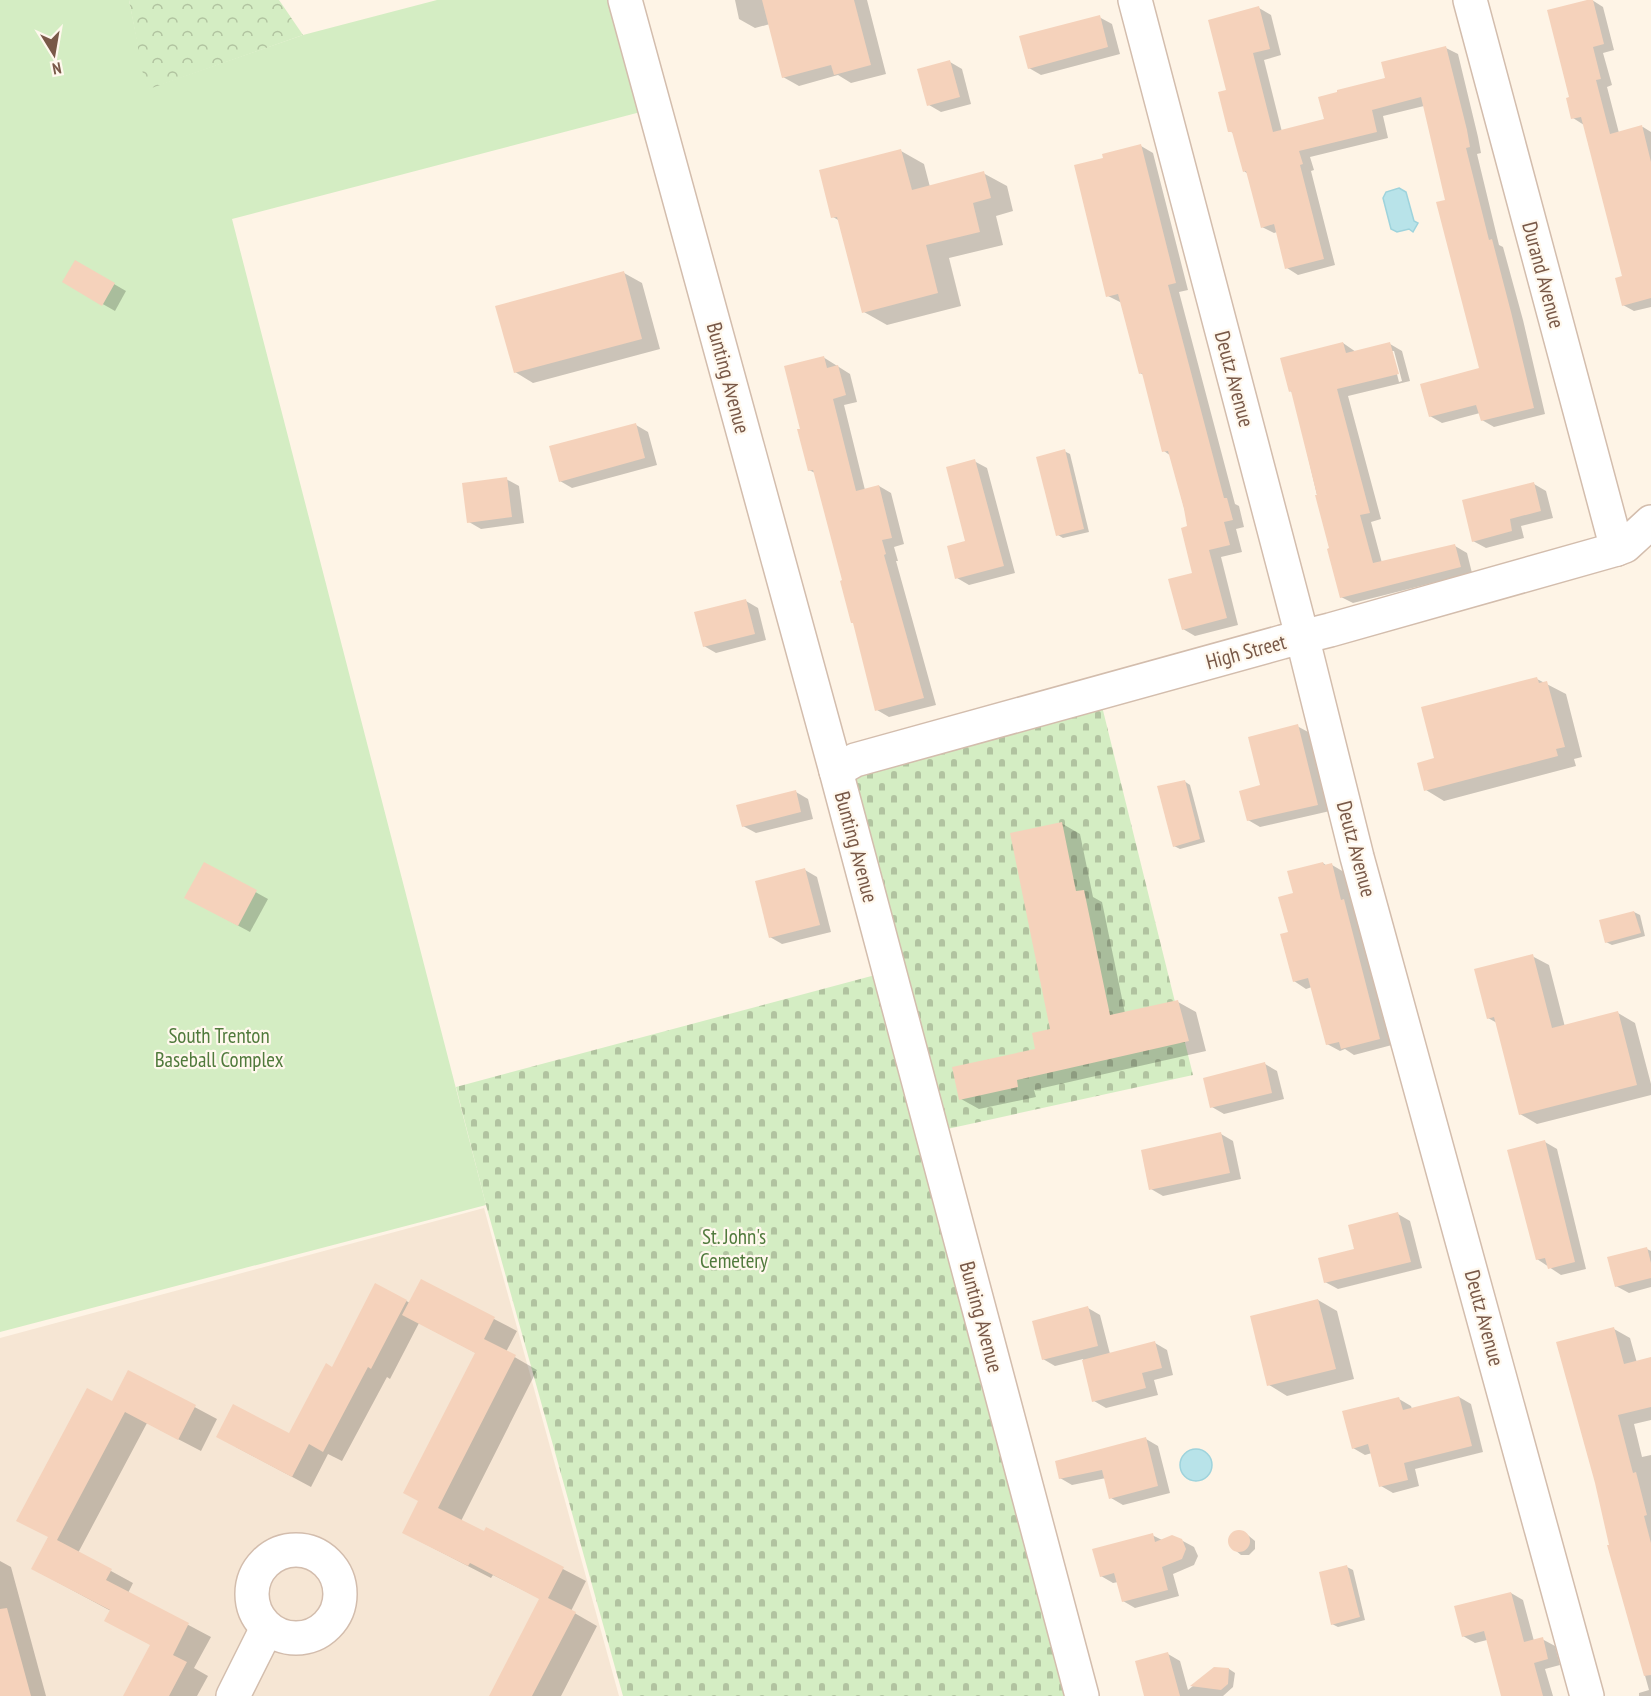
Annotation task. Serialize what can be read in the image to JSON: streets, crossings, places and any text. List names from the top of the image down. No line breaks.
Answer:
{"streets":{"street":["Durand Avenue","Bunting Avenue","Deutz Avenue","High Street"]},"crossings":[["Durand Avenue","High Street"],["Bunting Avenue","High Street"],["Deutz Avenue","High Street"]],"parks":["South Trenton Baseball Complex","St. John's Cemetery"],"north":"bottom"}
